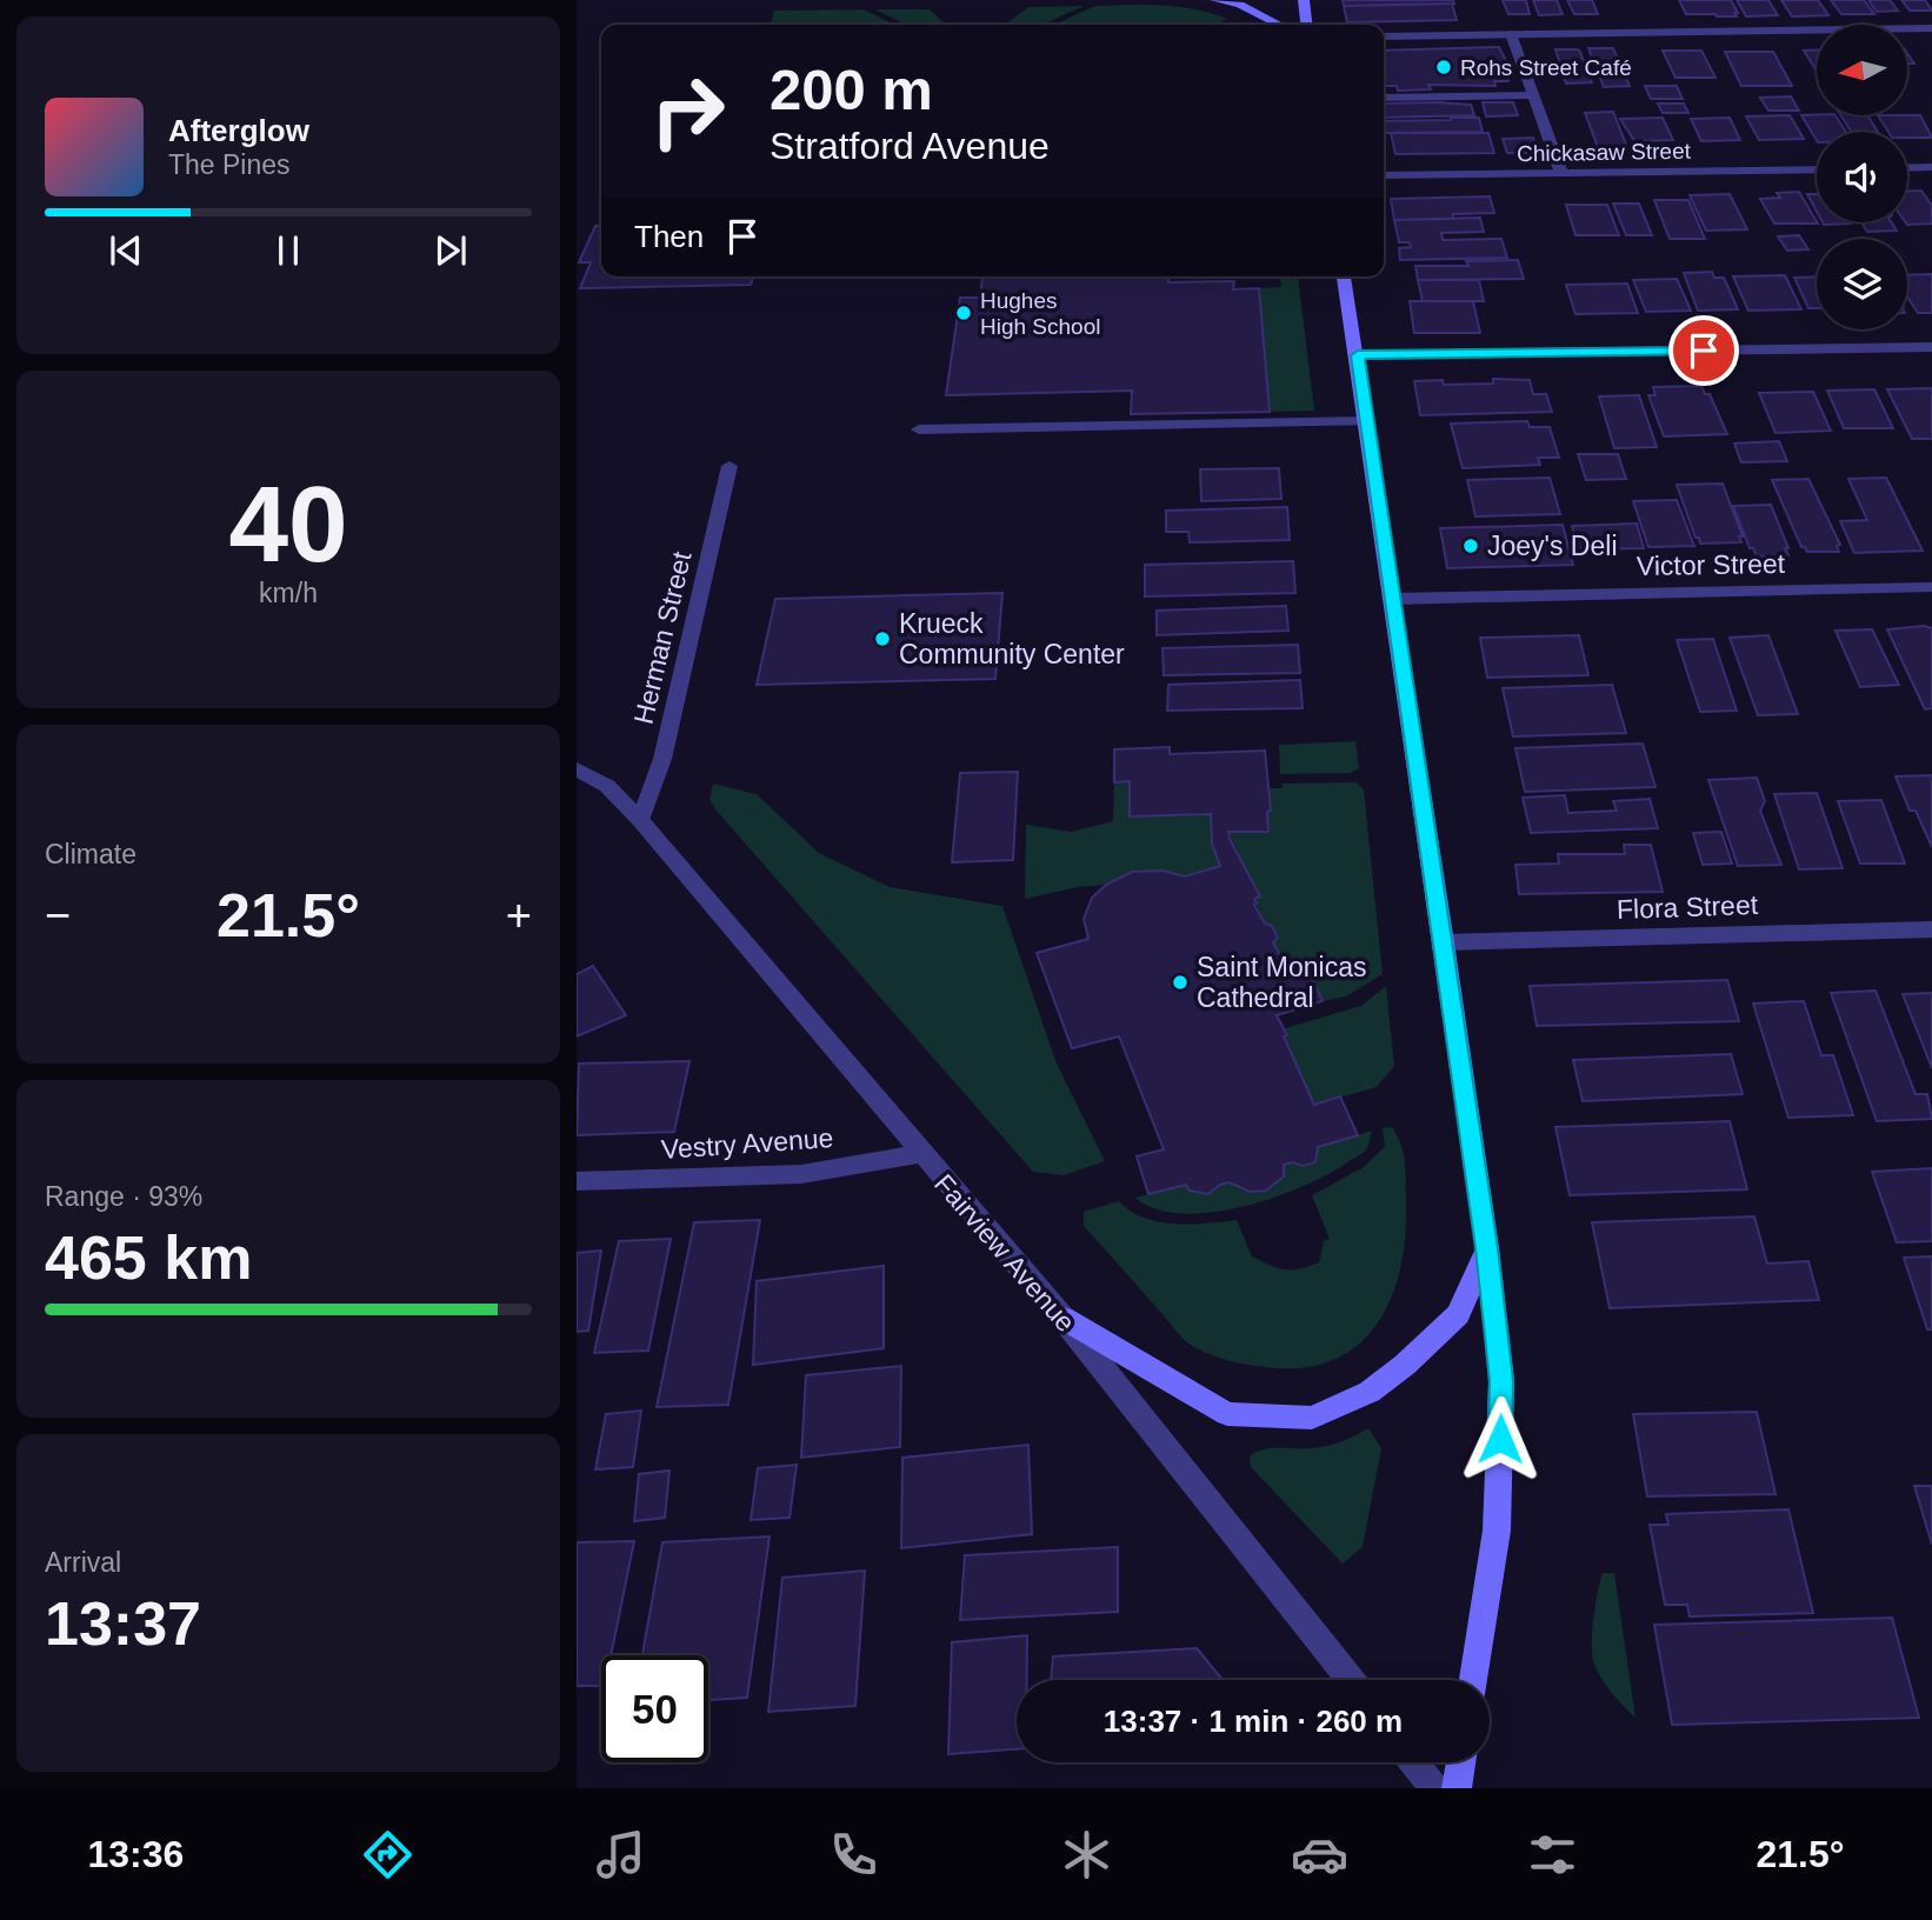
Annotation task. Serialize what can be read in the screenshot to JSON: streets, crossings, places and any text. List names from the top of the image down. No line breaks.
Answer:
{"streets":{"street":["Chickasaw Street","Victor Street","Herman Street","Flora Street","Vestry Avenue","Fairview Avenue"]},"crossings":[["Herman Street","Fairview Avenue"],["Vestry Avenue","Fairview Avenue"]],"places":["Rohs Street Café","Hughes High School","Joey's Deli","Krueck Community Center","Saint Monicas Cathedral"],"north":"left","page":{"turn":["200 m","Stratford Avenue"],"song":["Afterglow","The Pines"],"then":"Then","tile":[["40","km/h"],"Climate",["Range · 93%","465 km"],["Arrival","13:37"]],"heat":["−","21.5°","+"],"limit":"50","trip":"13:37 · 1 min · 260 m","tabs":["13:36","21.5°"]}}
